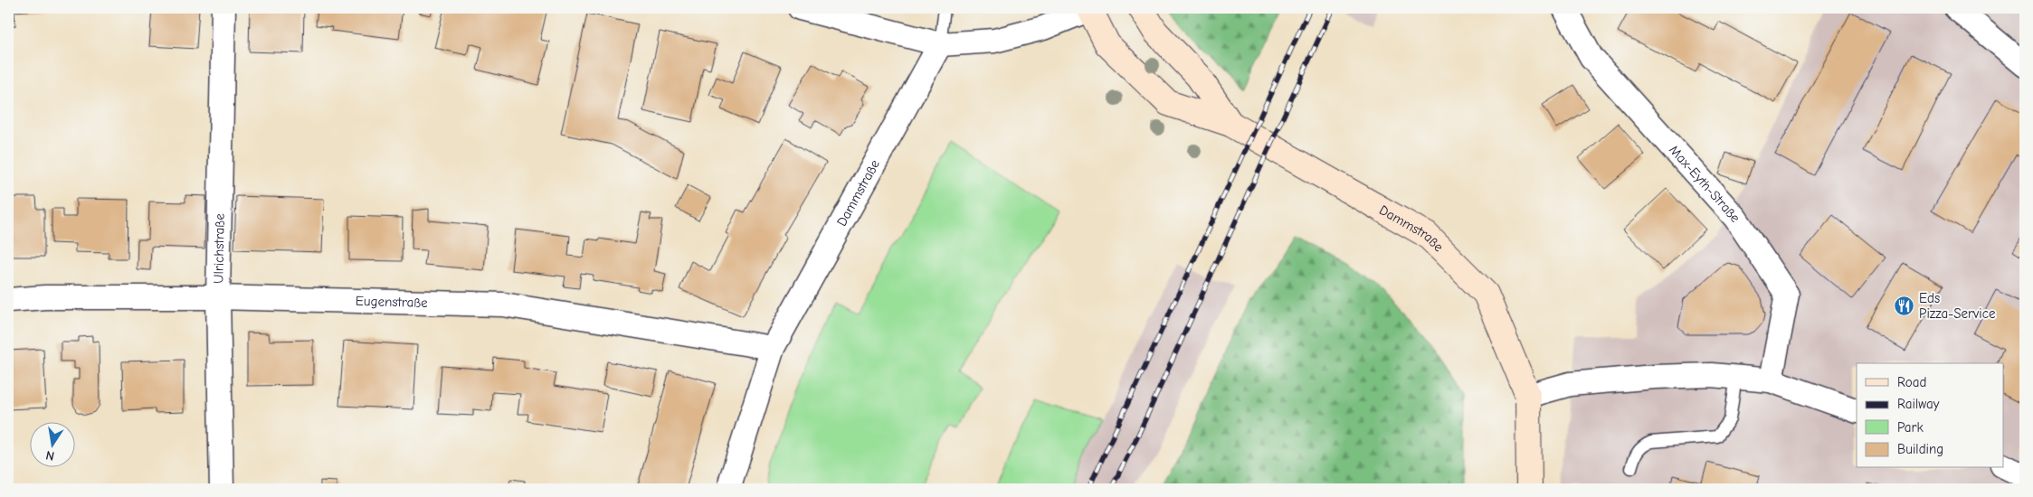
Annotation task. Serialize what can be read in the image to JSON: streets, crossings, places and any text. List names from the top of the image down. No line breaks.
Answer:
{"streets":{"street":["Max-Eyth-Straße","Dammstraße","Ulrichstraße","Eugenstraße"]},"crossings":[["Dammstraße","Eugenstraße"],["Ulrichstraße","Eugenstraße"]],"places":{"restaurant":["Eds Pizza-Service"]},"legend":["Road","Railway","Park","Building"],"north":"bottom"}
